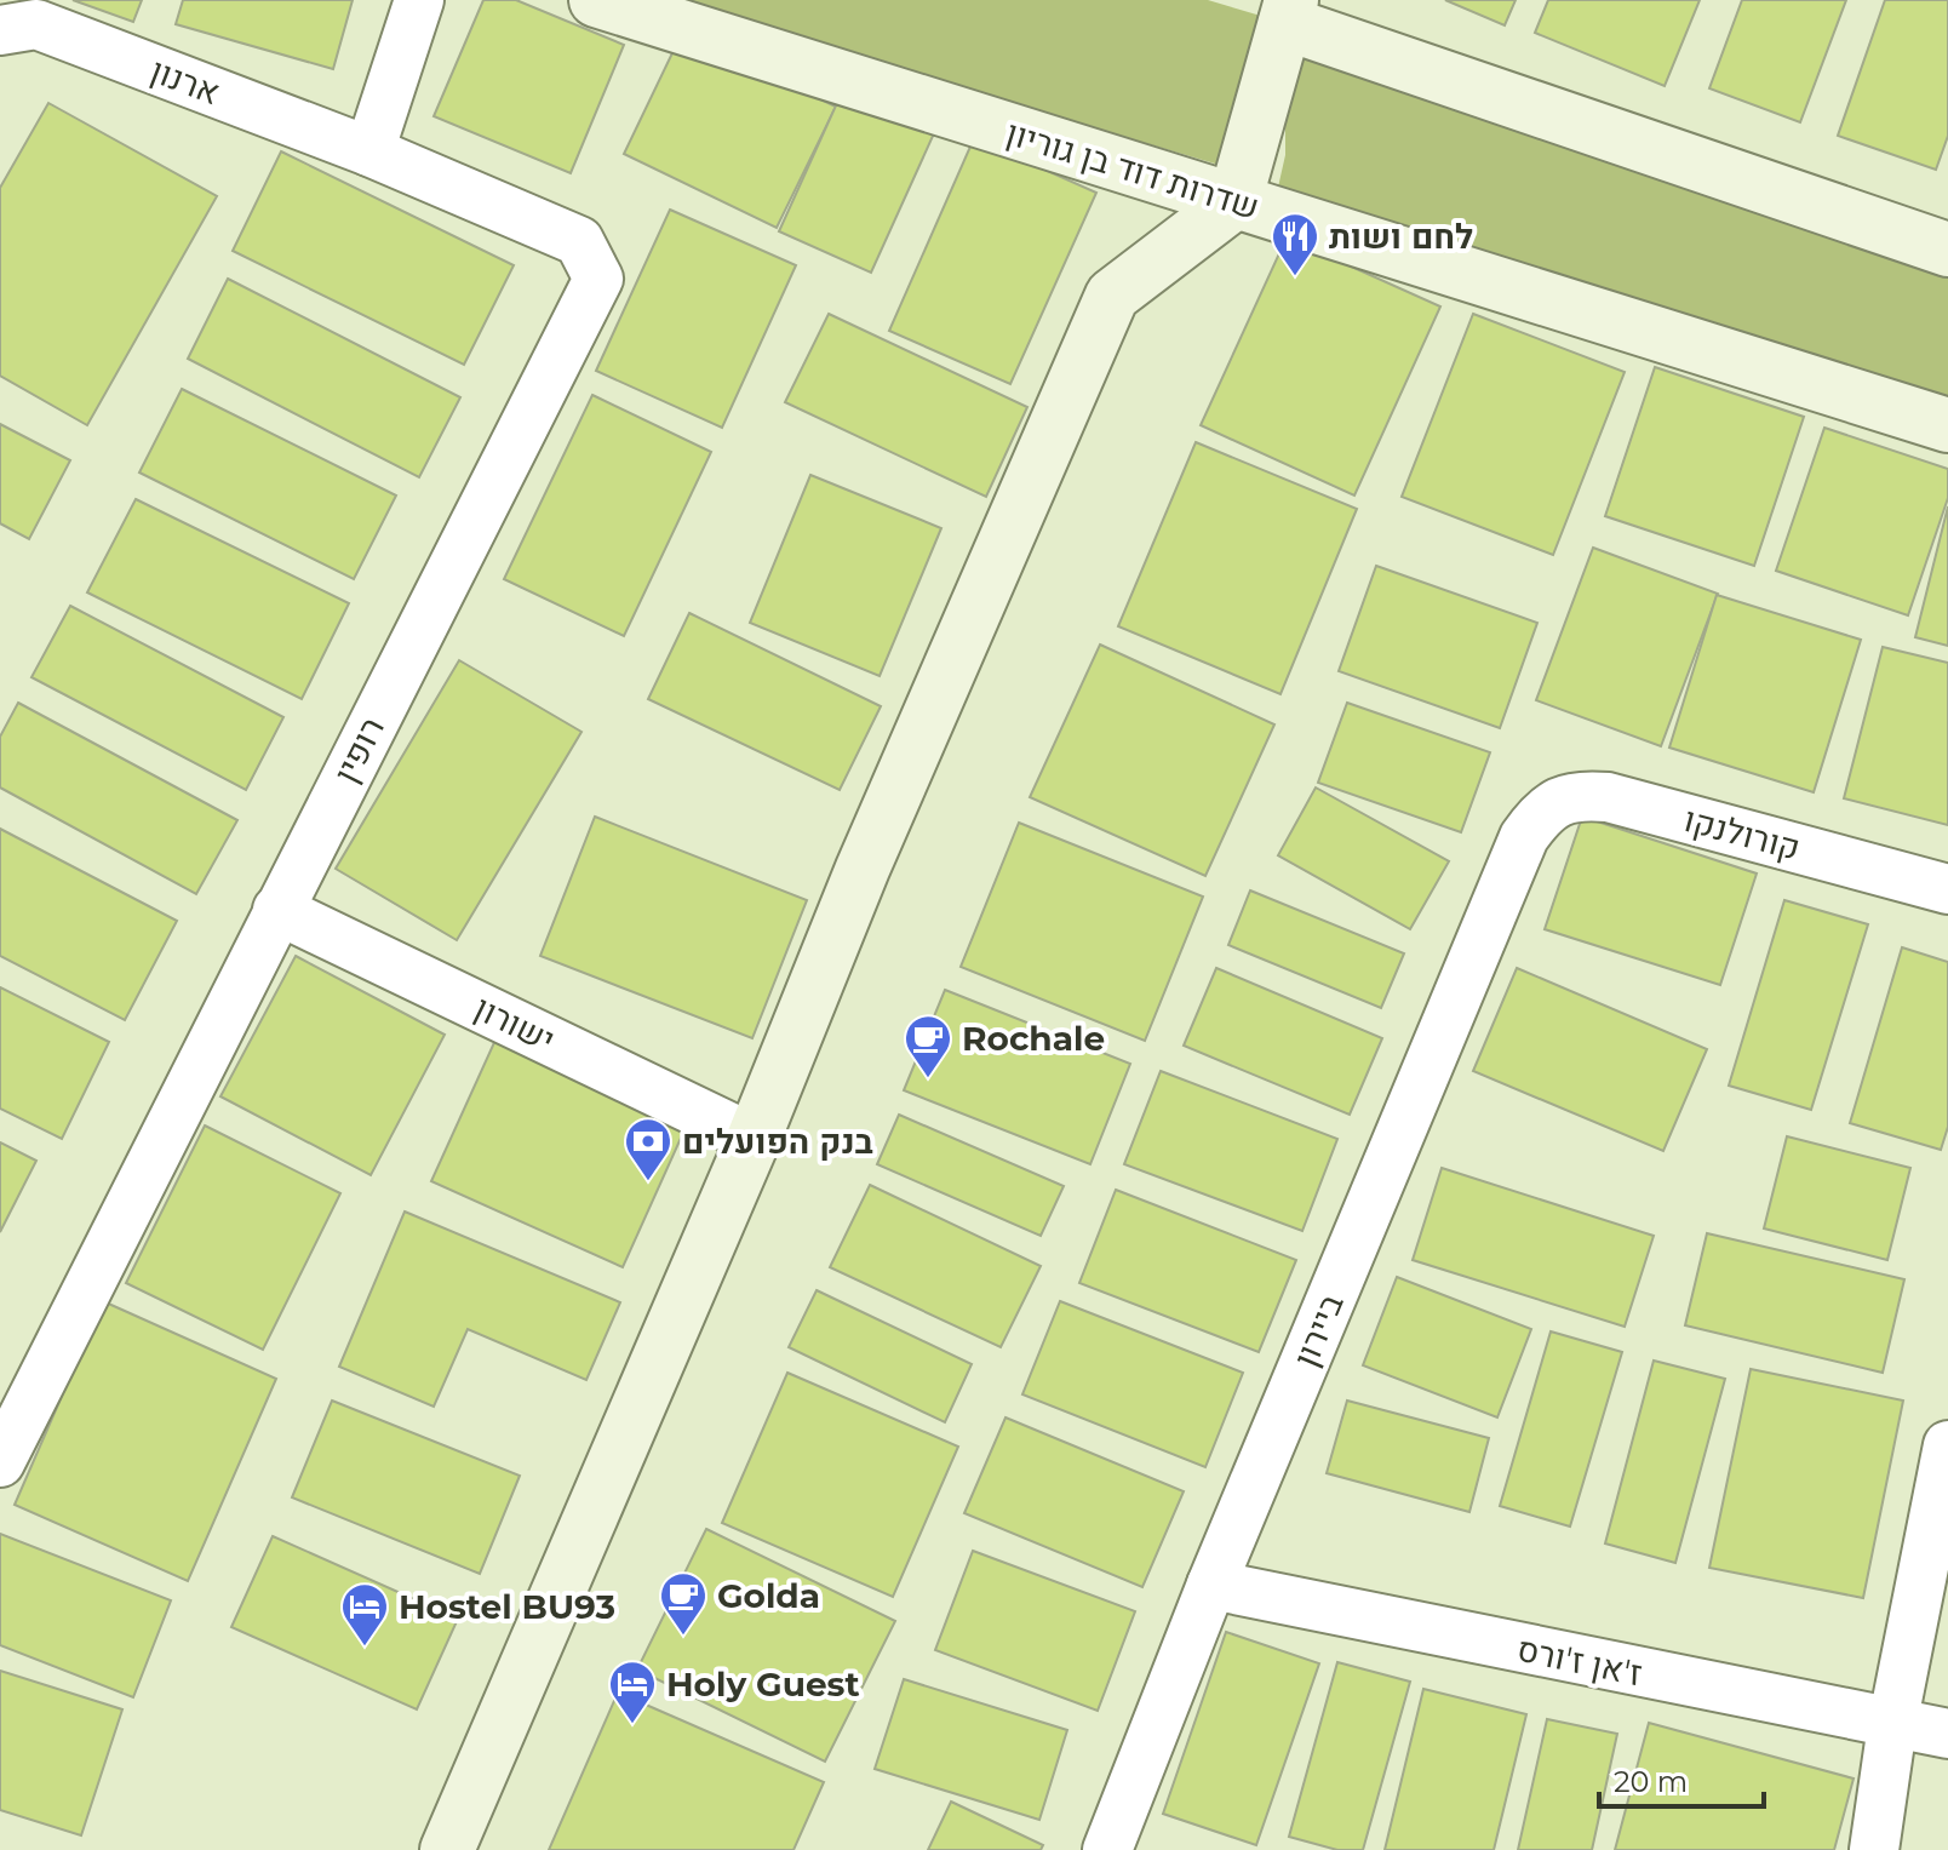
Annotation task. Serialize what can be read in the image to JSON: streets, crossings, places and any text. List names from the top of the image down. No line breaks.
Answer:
{"streets":{"street":["ארנון","שדרות דוד בן גוריון","רופין","קורולנקו","ישורון","ביירון","ז'אן ז'ורס"]},"crossings":[["ארנון","רופין"],["רופין","ישורון"],["קורולנקו","ביירון"],["ביירון","ז'אן ז'ורס"]],"places":{"restaurant":["לחם ושות"],"cafe":["Rochale","Golda"],"bank":["בנק הפועלים"],"hotel":["Hostel BU93","Holy Guest"]},"scale_bar":"20 m"}
